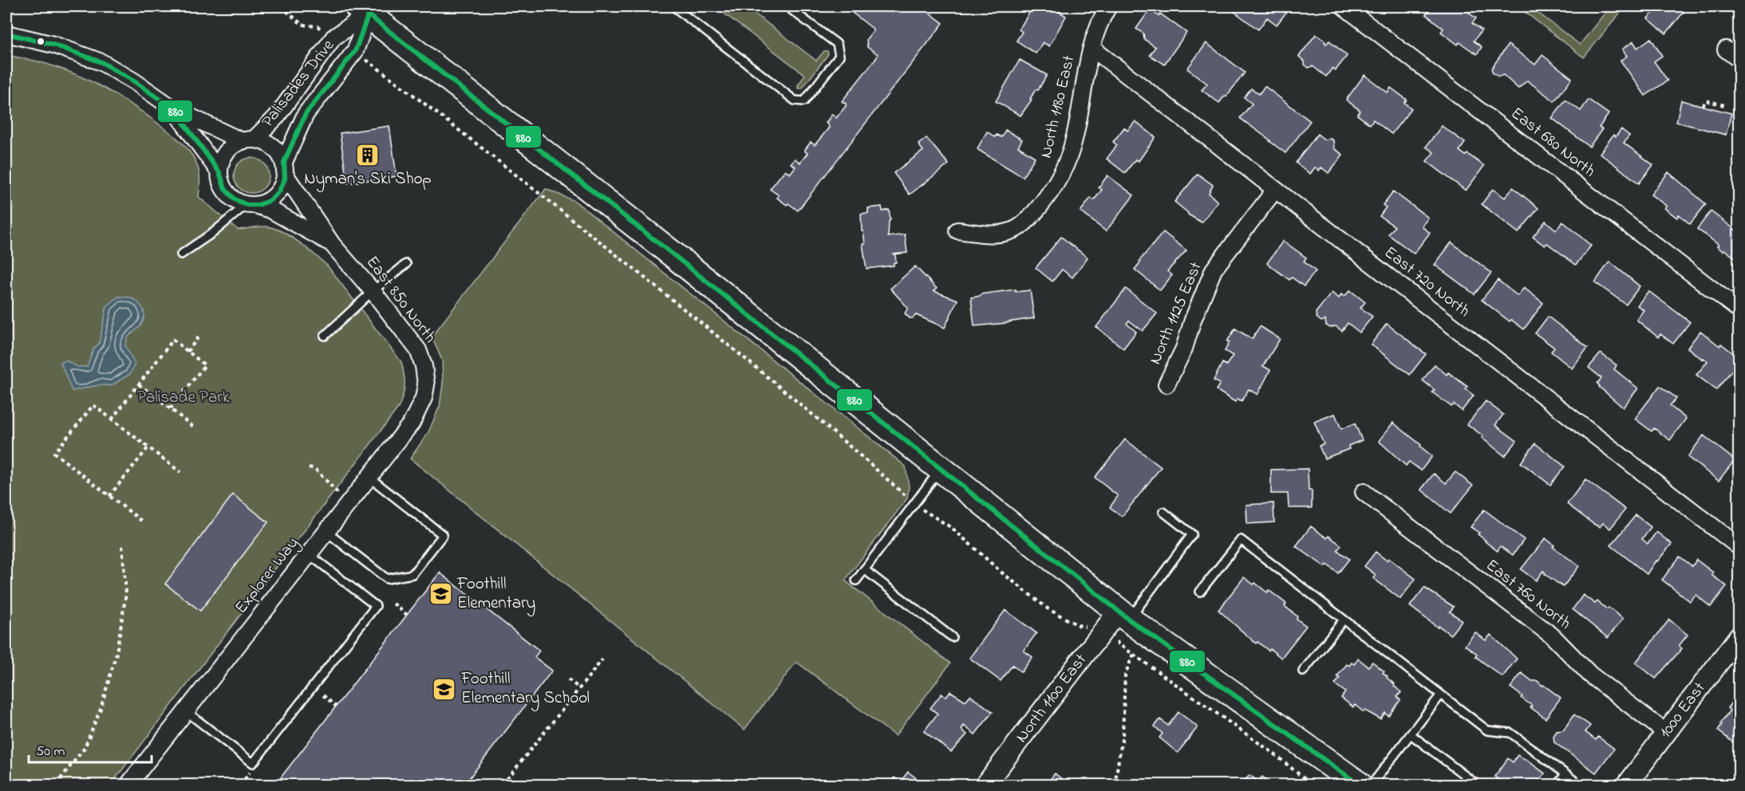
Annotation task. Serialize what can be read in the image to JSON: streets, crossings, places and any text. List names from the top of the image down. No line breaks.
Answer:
{"streets":{"street":["Palisades Drive","North 1180 East","East 680 North","East 720 North","East 850 North","North 1125 East","Explorer Way","East 760 North","North 1100 East","1000 East"]},"crossings":[["Palisades Drive","East 850 North"],["North 1180 East","East 720 North"],["East 720 North","North 1125 East"],["East 850 North","Explorer Way"],["East 760 North","1000 East"]],"parks":["Palisade Park"],"places":{"building":["Nyman's Ski Shop"],"school or university":["Foothill Elementary","Foothill Elementary School"]},"lines":["transit line 880"],"scale_bar":"50 m"}
